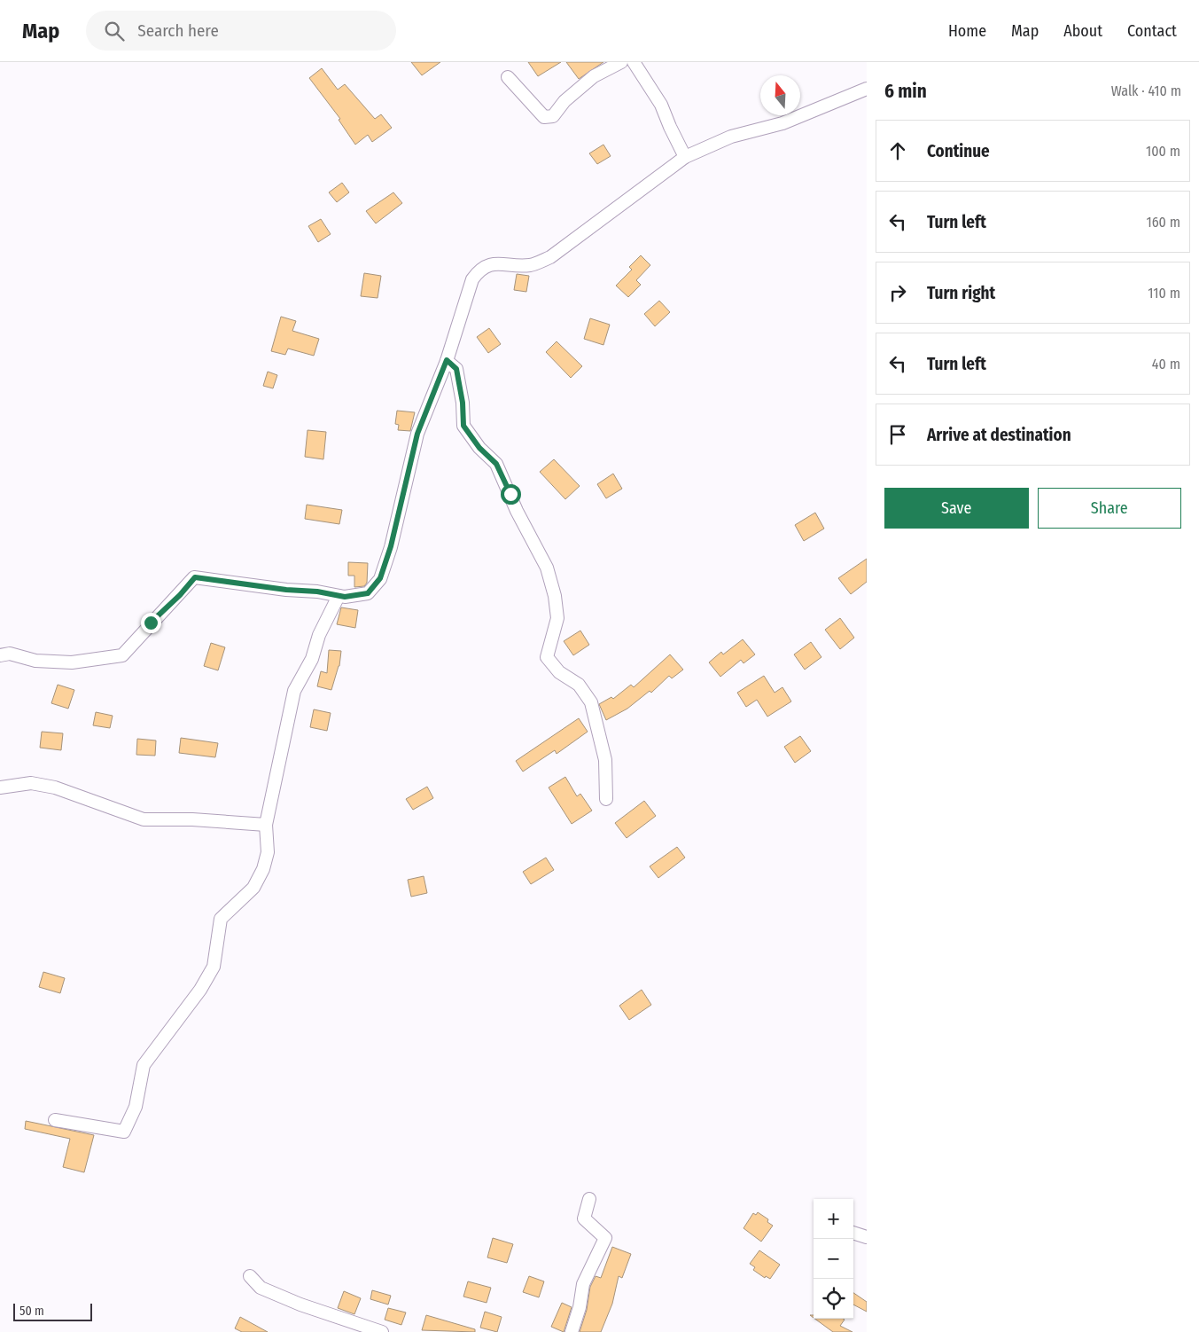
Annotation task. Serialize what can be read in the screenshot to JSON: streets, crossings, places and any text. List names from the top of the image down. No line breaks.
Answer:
{"scale_bar":"50 m","north":"top","page":{"header":"Map","search":"Search here","nav":["Home","Map","About","Contact"],"heading":["6 min","Walk · 410 m"],"list":[["Continue","100 m"],["Turn left","160 m"],["Turn right","110 m"],["Turn left","40 m"],"Arrive at destination"],"buttons":["Save","Share"],"map_buttons":["+","−"],"scale":"50 m"}}
